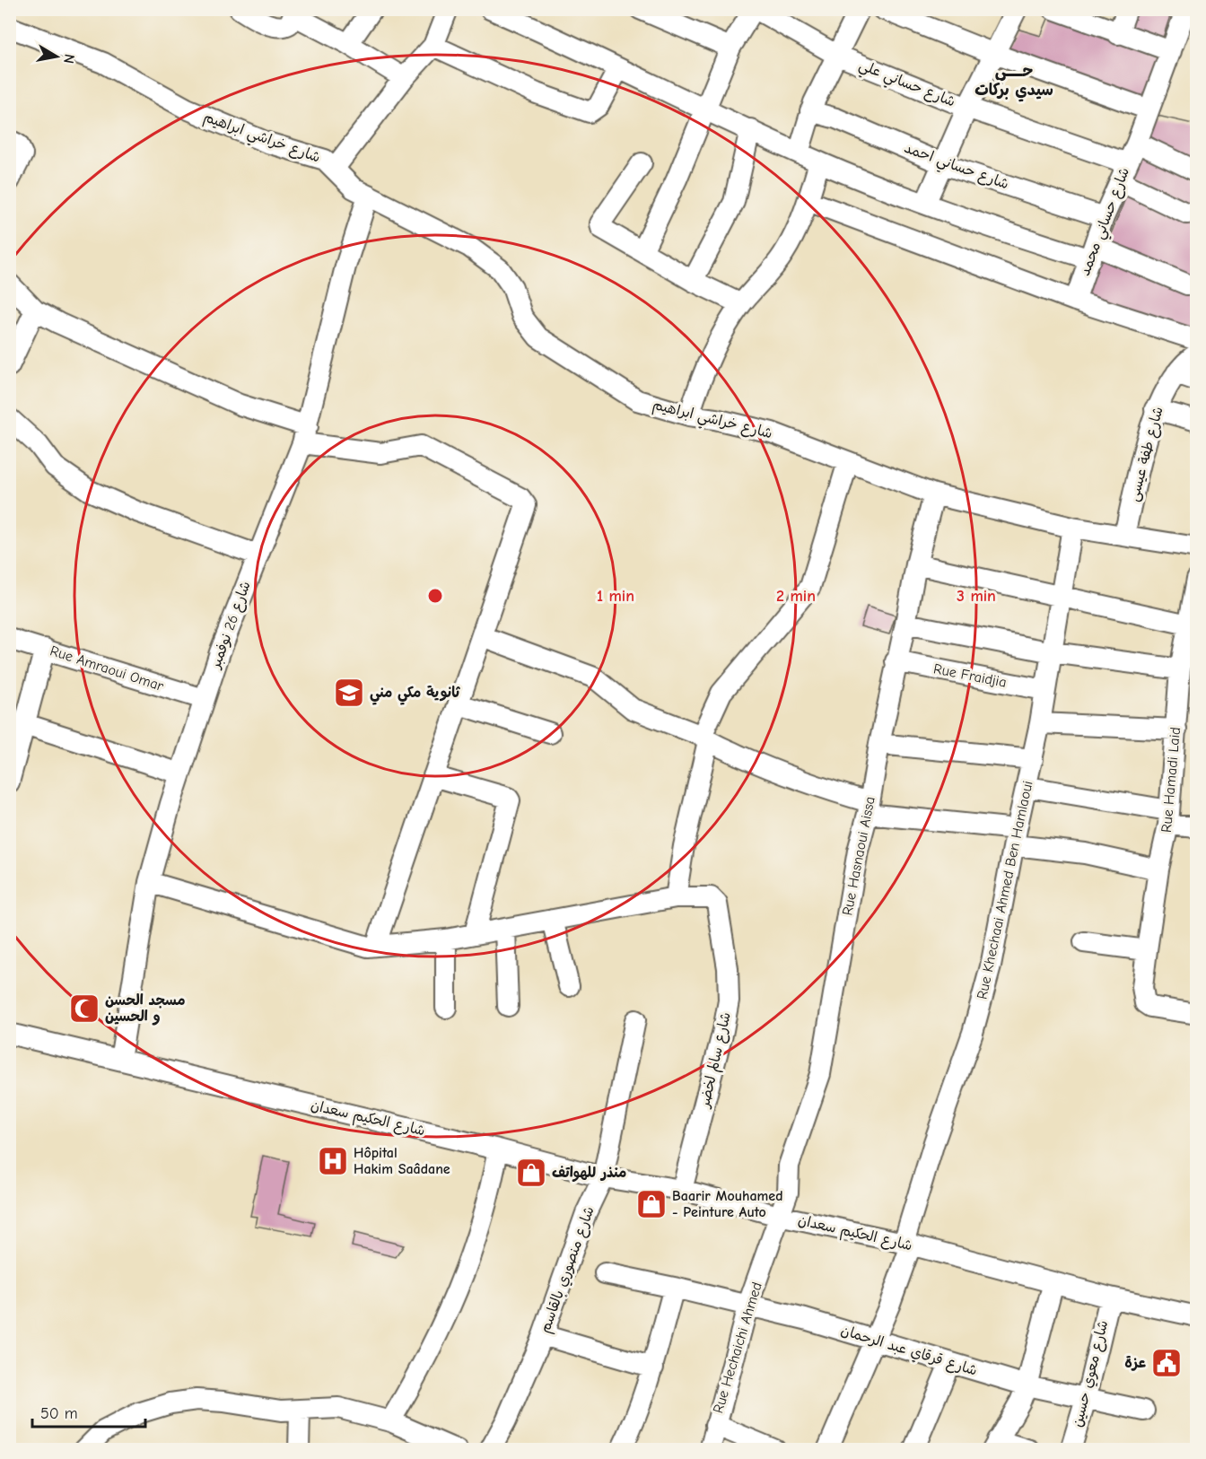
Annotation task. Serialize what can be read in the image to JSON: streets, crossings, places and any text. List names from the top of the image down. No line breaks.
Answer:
{"streets":{"street":["شارع حساني علي","شارع خراشي ابراهيم","شارع حساني احمد","شارع حساني محمد","شارع طفة عيسى","شارع 26 نوفمبر","Rue Amraoui Omar","Rue Fraidjia","Rue Hamadi Laid","Rue Hasnaoui Aissa","Rue Khechaai Ahmed Ben Hamlaoui","شارع سالم لخضر","شارع الحكيم سعدان","شارع منصوري بالقاسم","Rue Hechaichi Ahmed","شارع قرقاي عبد الرحمان","شارع معوي حسين"]},"crossings":[["شارع حساني علي","شارع حساني محمد"],["شارع خراشي ابراهيم","شارع طفة عيسى"],["شارع خراشي ابراهيم","شارع 26 نوفمبر"],["شارع خراشي ابراهيم","Rue Hasnaoui Aissa"],["شارع خراشي ابراهيم","Rue Khechaai Ahmed Ben Hamlaoui"],["شارع حساني احمد","شارع حساني محمد"],["شارع 26 نوفمبر","Rue Amraoui Omar"],["شارع 26 نوفمبر","شارع الحكيم سعدان"],["Rue Fraidjia","Rue Hasnaoui Aissa"],["Rue Fraidjia","Rue Khechaai Ahmed Ben Hamlaoui"],["Rue Hasnaoui Aissa","شارع الحكيم سعدان"],["Rue Hasnaoui Aissa","Rue Hechaichi Ahmed"],["Rue Khechaai Ahmed Ben Hamlaoui","شارع الحكيم سعدان"],["Rue Khechaai Ahmed Ben Hamlaoui","شارع قرقاي عبد الرحمان"],["شارع سالم لخضر","شارع الحكيم سعدان"],["شارع الحكيم سعدان","شارع منصوري بالقاسم"],["شارع الحكيم سعدان","Rue Hechaichi Ahmed"],["شارع الحكيم سعدان","شارع معوي حسين"],["Rue Hechaichi Ahmed","شارع قرقاي عبد الرحمان"],["شارع قرقاي عبد الرحمان","شارع معوي حسين"]],"districts":["حــــي سيدي بركات"],"places":{"school or university":["ثانوية مكي مني"],"mosque":["مسجد الحسن و الحسين"],"hospital":["Hôpital Hakim Saâdane"],"shop":["منذر للهواتف","Baarir Mouhamed - Peinture Auto"],"public building":["عزة"]},"scale_bar":"50 m","north":"right","rings":["1 min","2 min","3 min"]}
